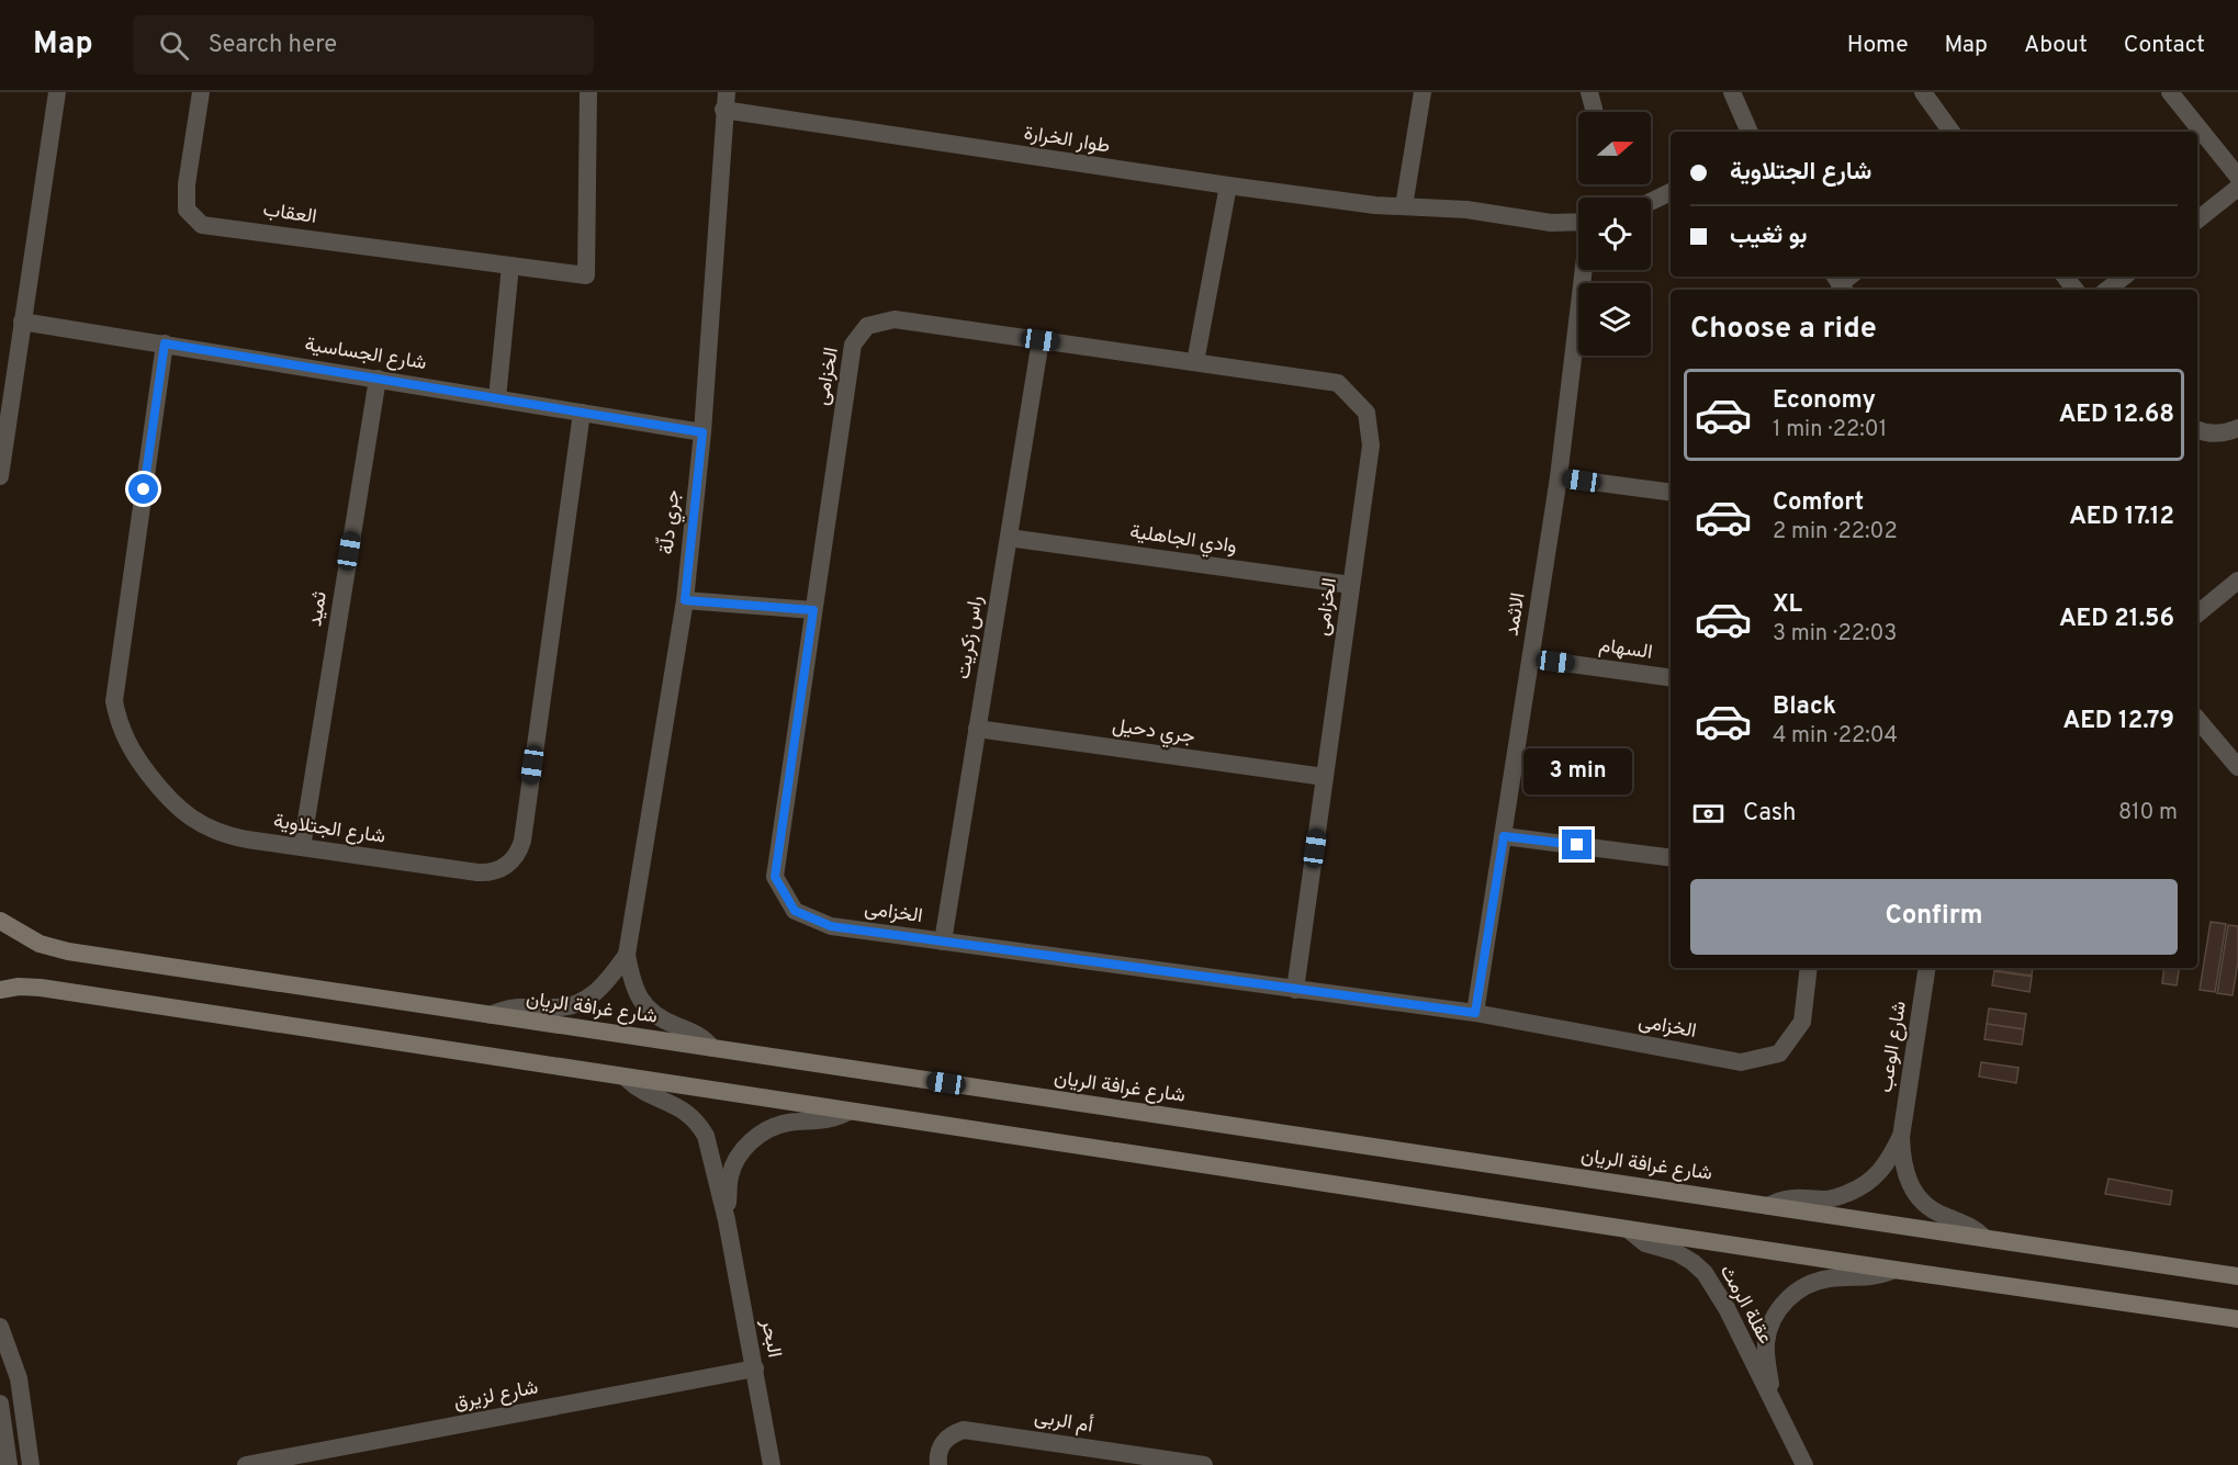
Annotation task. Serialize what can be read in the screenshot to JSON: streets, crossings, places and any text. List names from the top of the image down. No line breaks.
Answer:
{"streets":{"main road":["شارع غرافة الريان"],"street":["طوار الخرارة","العقاب","شارع الجساسية","الخزامى","جري دلّة","وادي الجاهلية","ثميد","الاثمد","راس زكريت","السهام","جري دحيل","شارع الجتلاوية","شارع الوعب","عقلة الرمث","البحر","شارع لزيرق","أم الربى"]},"crossings":[["طوار الخرارة","جري دلّة"],["شارع الجساسية","جري دلّة"],["شارع الجساسية","ثميد"],["شارع الجساسية","شارع الجتلاوية"],["الخزامى","وادي الجاهلية"],["الخزامى","الاثمد"],["الخزامى","راس زكريت"],["الخزامى","جري دحيل"],["جري دلّة","شارع غرافة الريان"],["وادي الجاهلية","راس زكريت"],["ثميد","شارع الجتلاوية"],["الاثمد","السهام"],["راس زكريت","جري دحيل"],["شارع غرافة الريان","شارع الوعب"],["البحر","شارع لزيرق"]],"north":"right","page":{"header":"Map","search":"Search here","nav":["Home","Map","About","Contact"],"banner":["شارع الجتلاوية","بو ثغيب"],"heading":"Choose a ride","list":[{"name":"Economy","note":"1 min · 22:01","value":"AED 12.68"},{"name":"Comfort","note":"2 min · 22:02","value":"AED 17.12"},{"name":"XL","note":"3 min · 22:03","value":"AED 21.56"},{"name":"Black","note":"4 min · 22:04","value":"AED 12.79"}],"bubble":"3 min","pay":["Cash","810 m"],"buttons":"Confirm"}}
